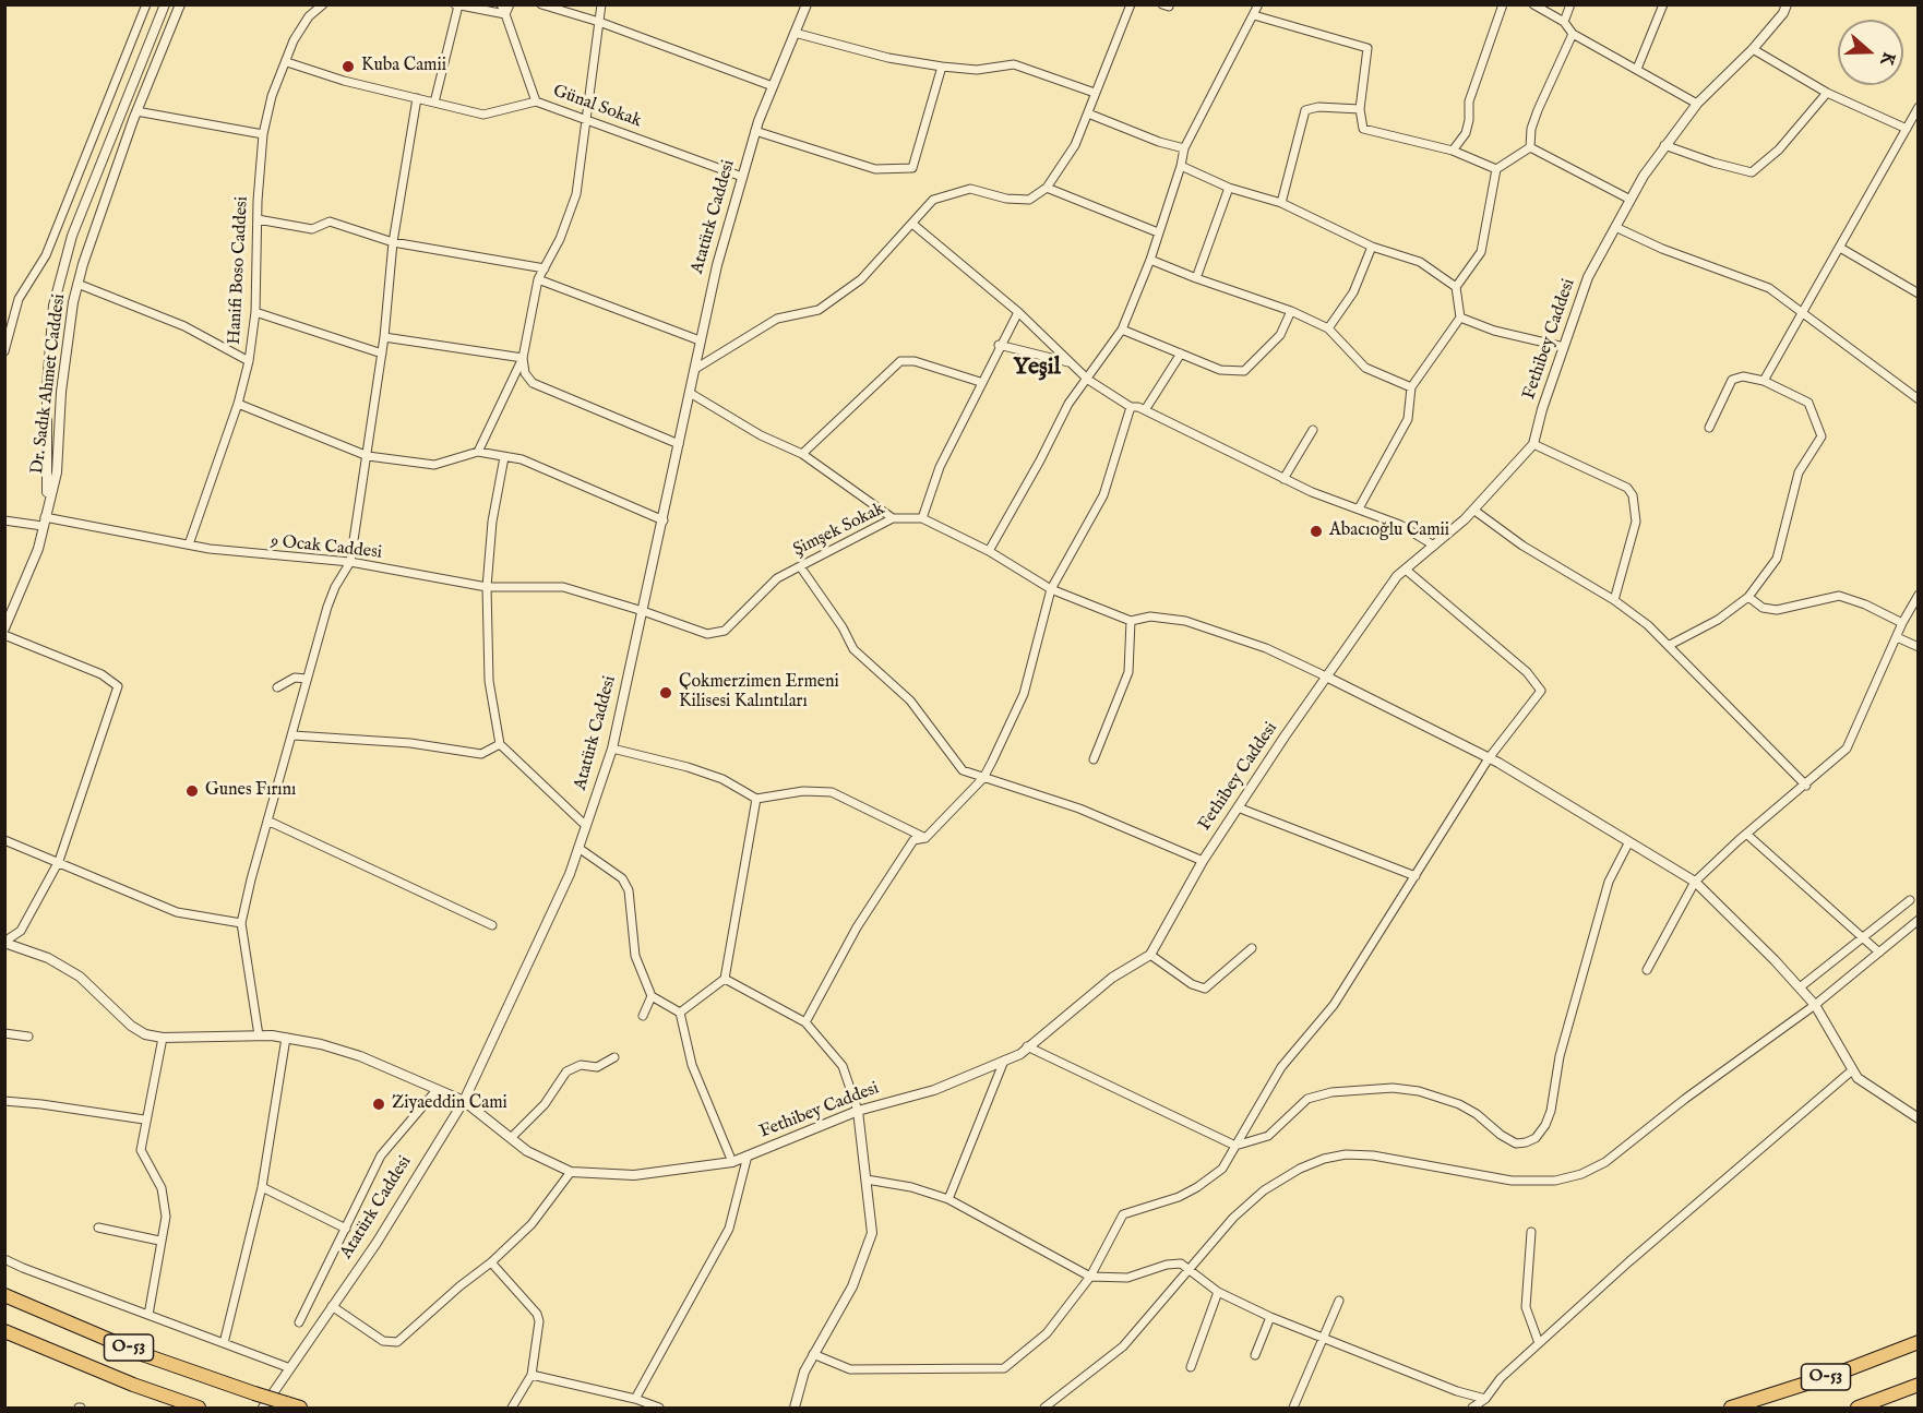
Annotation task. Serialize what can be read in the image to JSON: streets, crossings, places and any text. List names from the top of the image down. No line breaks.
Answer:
{"streets":{"highway":["O-53"],"street":["Günal Sokak","Atatürk Caddesi","Hanifi Boso Caddesi","Fethibey Caddesi","Dr. Sadık Ahmet Caddesi","Şimşek Sokak","9 Ocak Caddesi"]},"crossings":[["Günal Sokak","Atatürk Caddesi"],["Günal Sokak","Hanifi Boso Caddesi"],["Atatürk Caddesi","Fethibey Caddesi"],["Atatürk Caddesi","Şimşek Sokak"],["Atatürk Caddesi","9 Ocak Caddesi"],["Hanifi Boso Caddesi","9 Ocak Caddesi"],["Şimşek Sokak","9 Ocak Caddesi"]],"districts":["Yeşil"],"places":["Kuba Camii","Abacıoğlu Camii","Çokmerzimen Ermeni Kilisesi Kalıntıları","Gunes Fırını","Ziyaeddin Cami"],"north":"right"}
